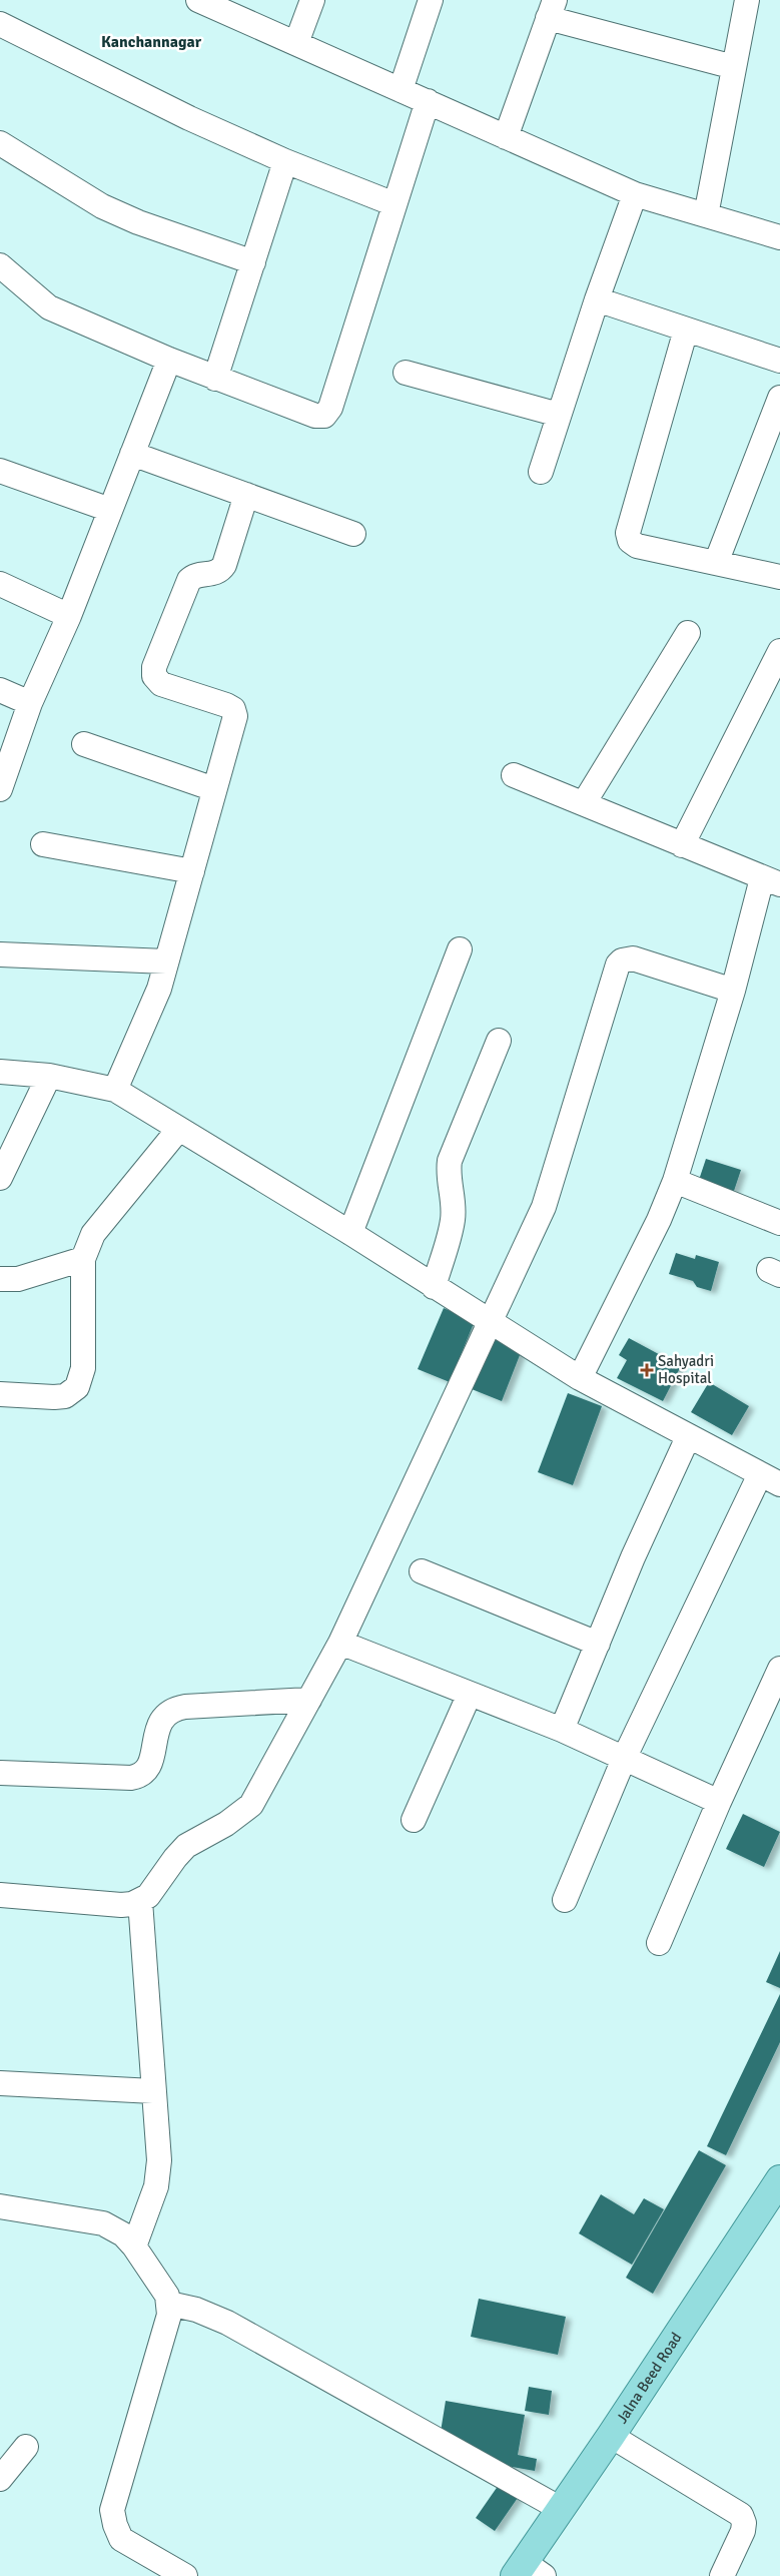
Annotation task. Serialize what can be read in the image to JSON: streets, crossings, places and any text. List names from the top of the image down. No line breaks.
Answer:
{"streets":{"main road":["Jalna Beed Road"]},"districts":["Kanchannagar"],"places":{"health":["Sahyadri Hospital"]}}
